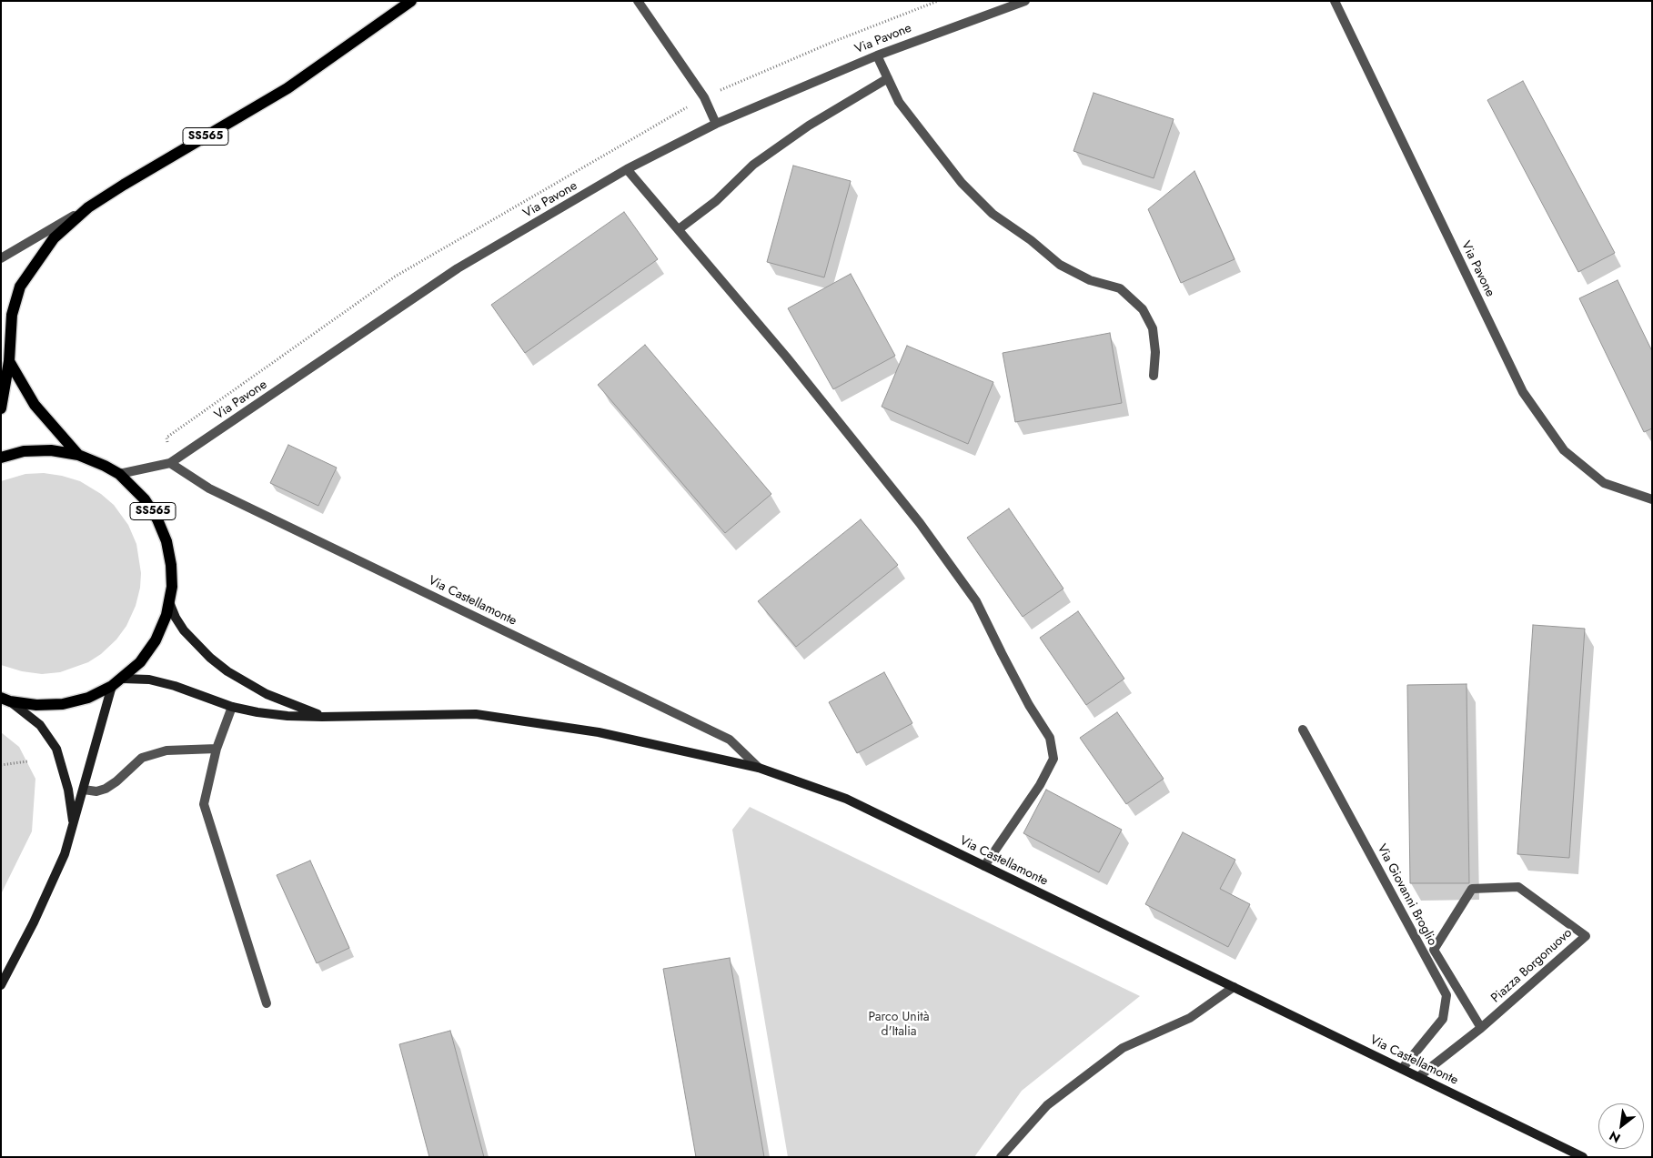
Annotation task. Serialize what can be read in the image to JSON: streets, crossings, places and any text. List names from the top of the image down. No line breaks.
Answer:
{"streets":{"main road":["SS565","Via Castellamonte"],"street":["Via Pavone","Via Giovanni Broglio","Piazza Borgonuovo"]},"crossings":[["Via Pavone","SS565"],["Via Pavone","Via Castellamonte"],["SS565","Via Castellamonte"],["Via Castellamonte","Via Giovanni Broglio"],["Via Castellamonte","Piazza Borgonuovo"]],"parks":["Parco Unità d'Italia"],"north":"bottom left"}
